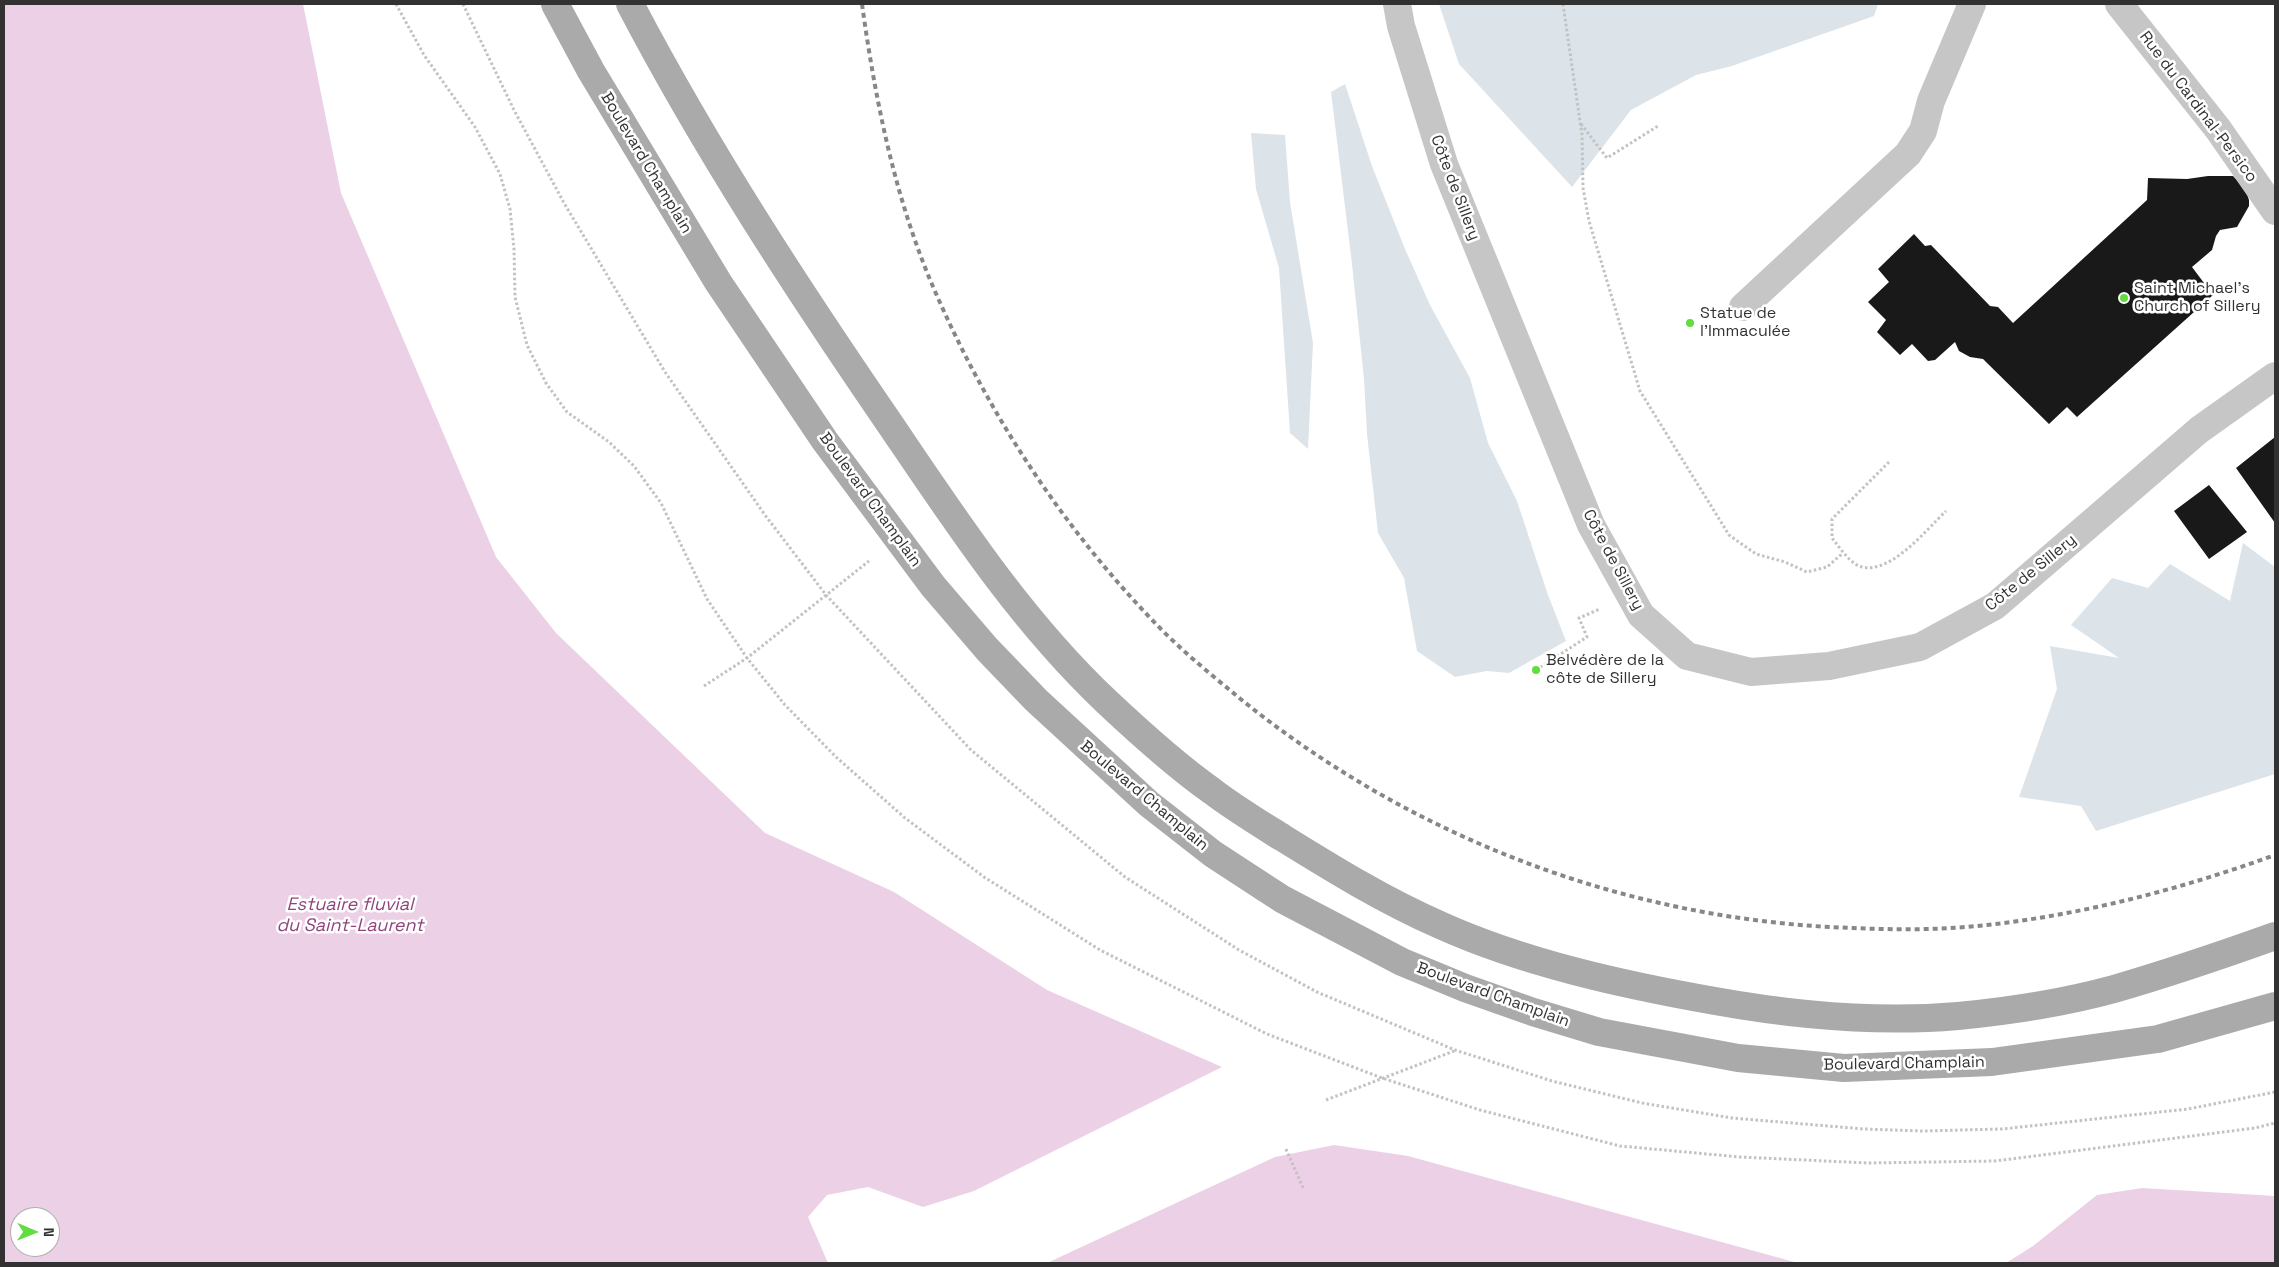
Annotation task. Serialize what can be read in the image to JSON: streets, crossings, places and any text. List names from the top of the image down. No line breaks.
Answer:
{"streets":{"main road":["Boulevard Champlain"],"street":["Rue du Cardinal-Persico","Côte de Sillery"]},"water":["Estuaire fluvial du Saint-Laurent"],"places":["Saint Michael's Church of Sillery","Statue de l'Immaculée","Belvédère de la côte de Sillery"],"north":"right"}
